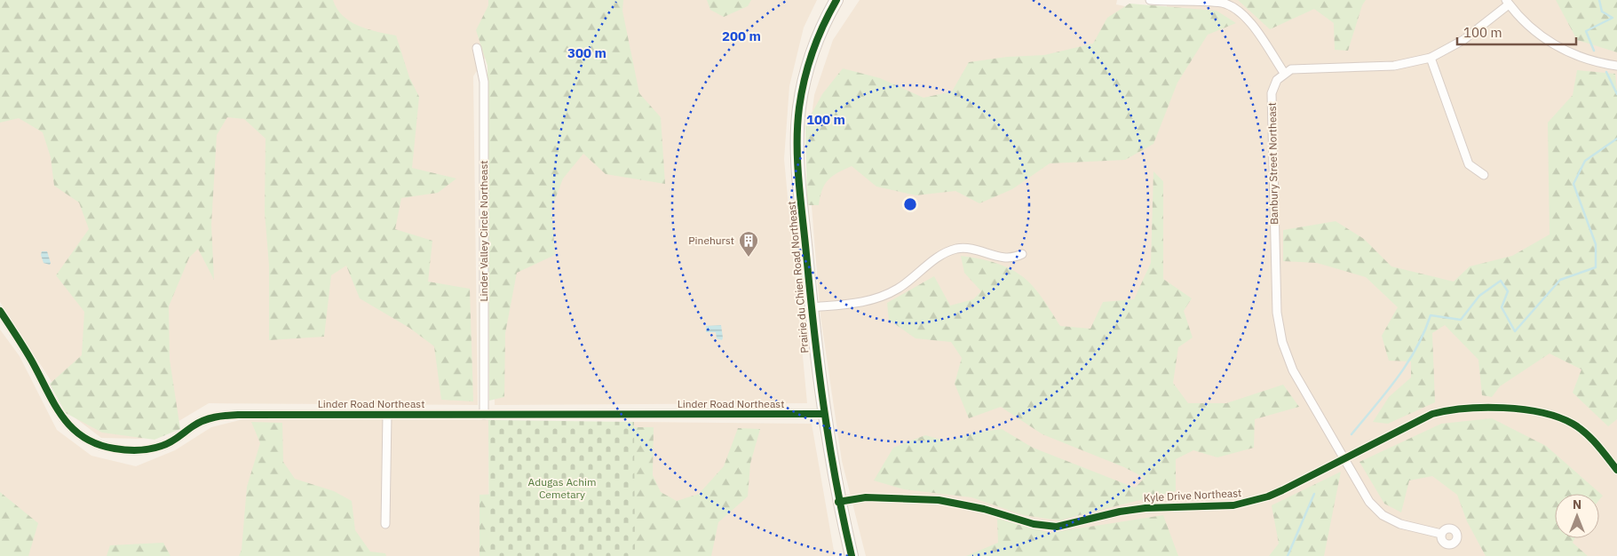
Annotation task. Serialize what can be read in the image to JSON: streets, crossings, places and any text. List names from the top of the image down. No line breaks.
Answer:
{"streets":{"street":["Banbury Street Northeast","Linder Valley Circle Northeast","Prairie du Chien Road Northeast","Linder Road Northeast","Kyle Drive Northeast"]},"crossings":[["Banbury Street Northeast","Kyle Drive Northeast"],["Linder Valley Circle Northeast","Linder Road Northeast"],["Prairie du Chien Road Northeast","Linder Road Northeast"],["Prairie du Chien Road Northeast","Kyle Drive Northeast"]],"parks":["Adugas Achim Cemetary"],"places":{"building":["Pinehurst"]},"scale_bar":"100 m","north":"top","rings":["200 m","300 m","100 m"]}
